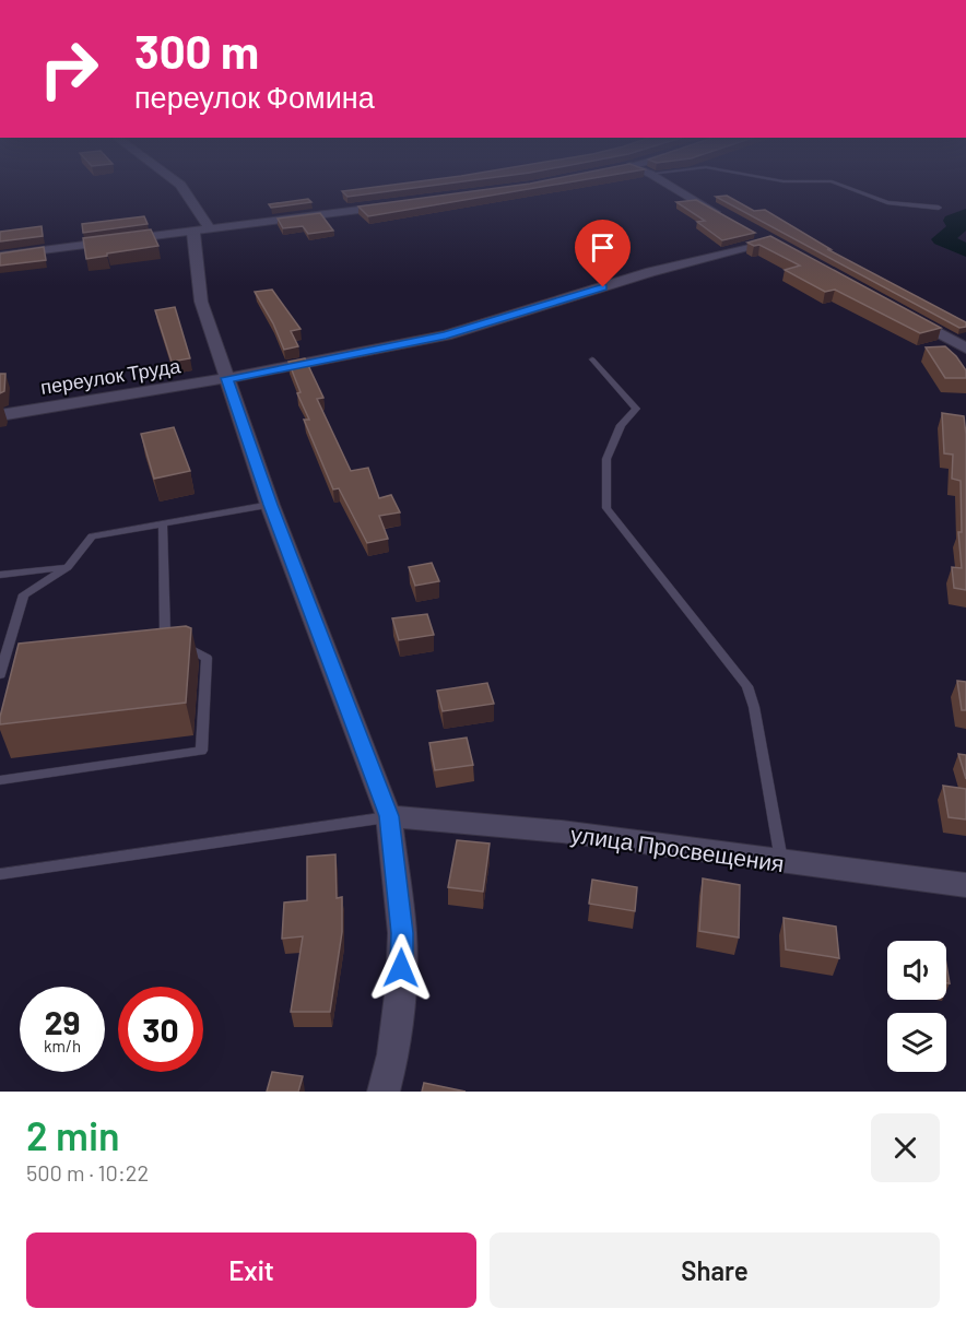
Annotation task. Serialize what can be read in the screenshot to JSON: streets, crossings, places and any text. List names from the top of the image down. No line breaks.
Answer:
{"streets":{"street":["переулок Труда","улица Просвещения"]},"page":{"turn":["300 m","переулок Фомина"],"speed":"29 km/h","limit":"30","heading":["2 min","500 m · 10:22"],"buttons":["Exit","Share"]}}
